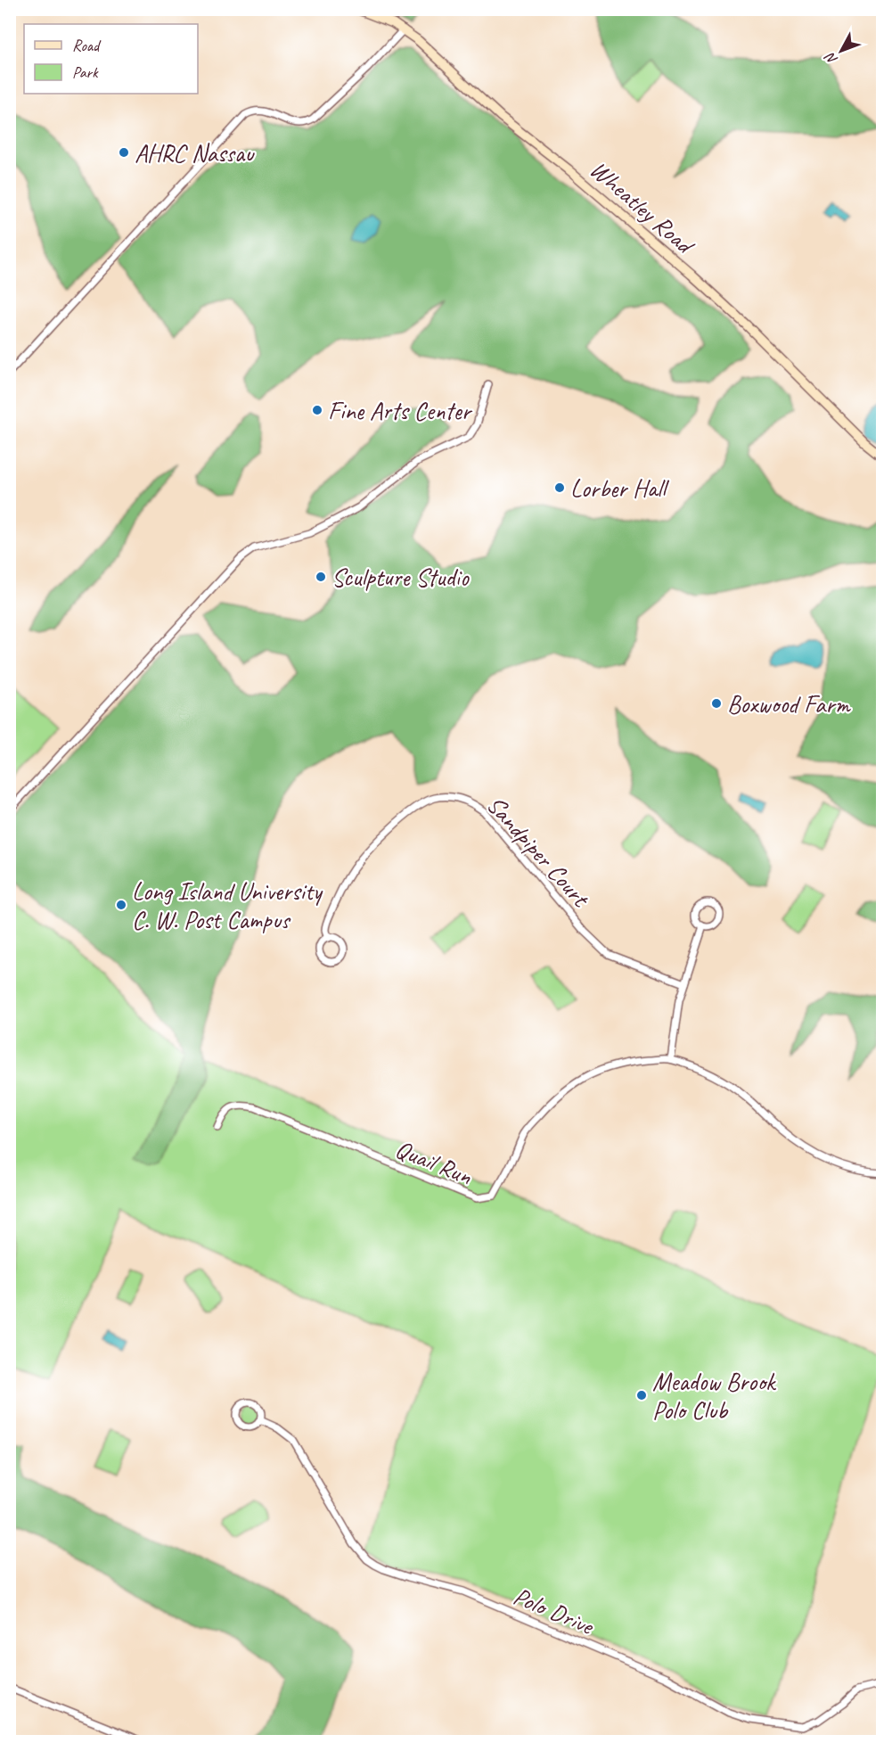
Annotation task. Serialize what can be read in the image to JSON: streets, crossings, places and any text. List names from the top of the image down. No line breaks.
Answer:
{"streets":{"main road":["Wheatley Road"],"street":["Sandpiper Court","Quail Run","Polo Drive"]},"places":["AHRC Nassau","Fine Arts Center","Lorber Hall","Sculpture Studio","Boxwood Farm","Long Island University C. W. Post Campus","Meadow Brook Polo Club"],"legend":["Road","Park"],"north":"bottom left"}
